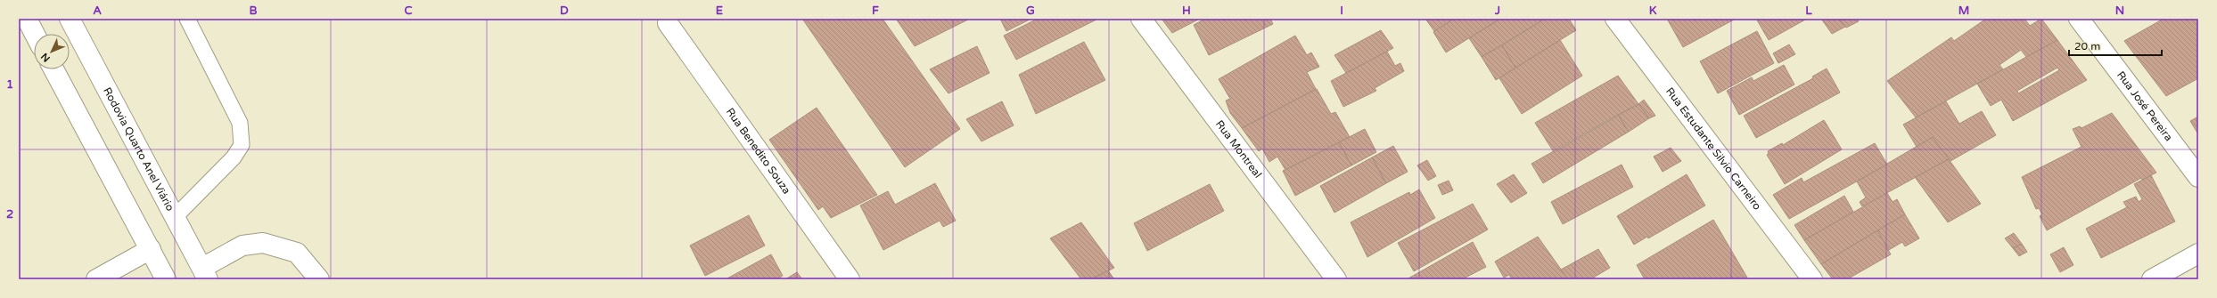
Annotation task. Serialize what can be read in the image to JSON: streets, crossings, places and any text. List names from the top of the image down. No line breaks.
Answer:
{"streets":{"main road":["Rua José Pereira","Rodovia Quarto Anel Viário","Rua Montreal","Rua Estudante Silvio Carneiro","Rua Benedito Souza"]},"scale_bar":"20 m","north":"bottom left","grid":{"columns":["A","B","C","D","E","F","G","H","I","J","K","L","M","N"],"rows":["1","2"]}}
